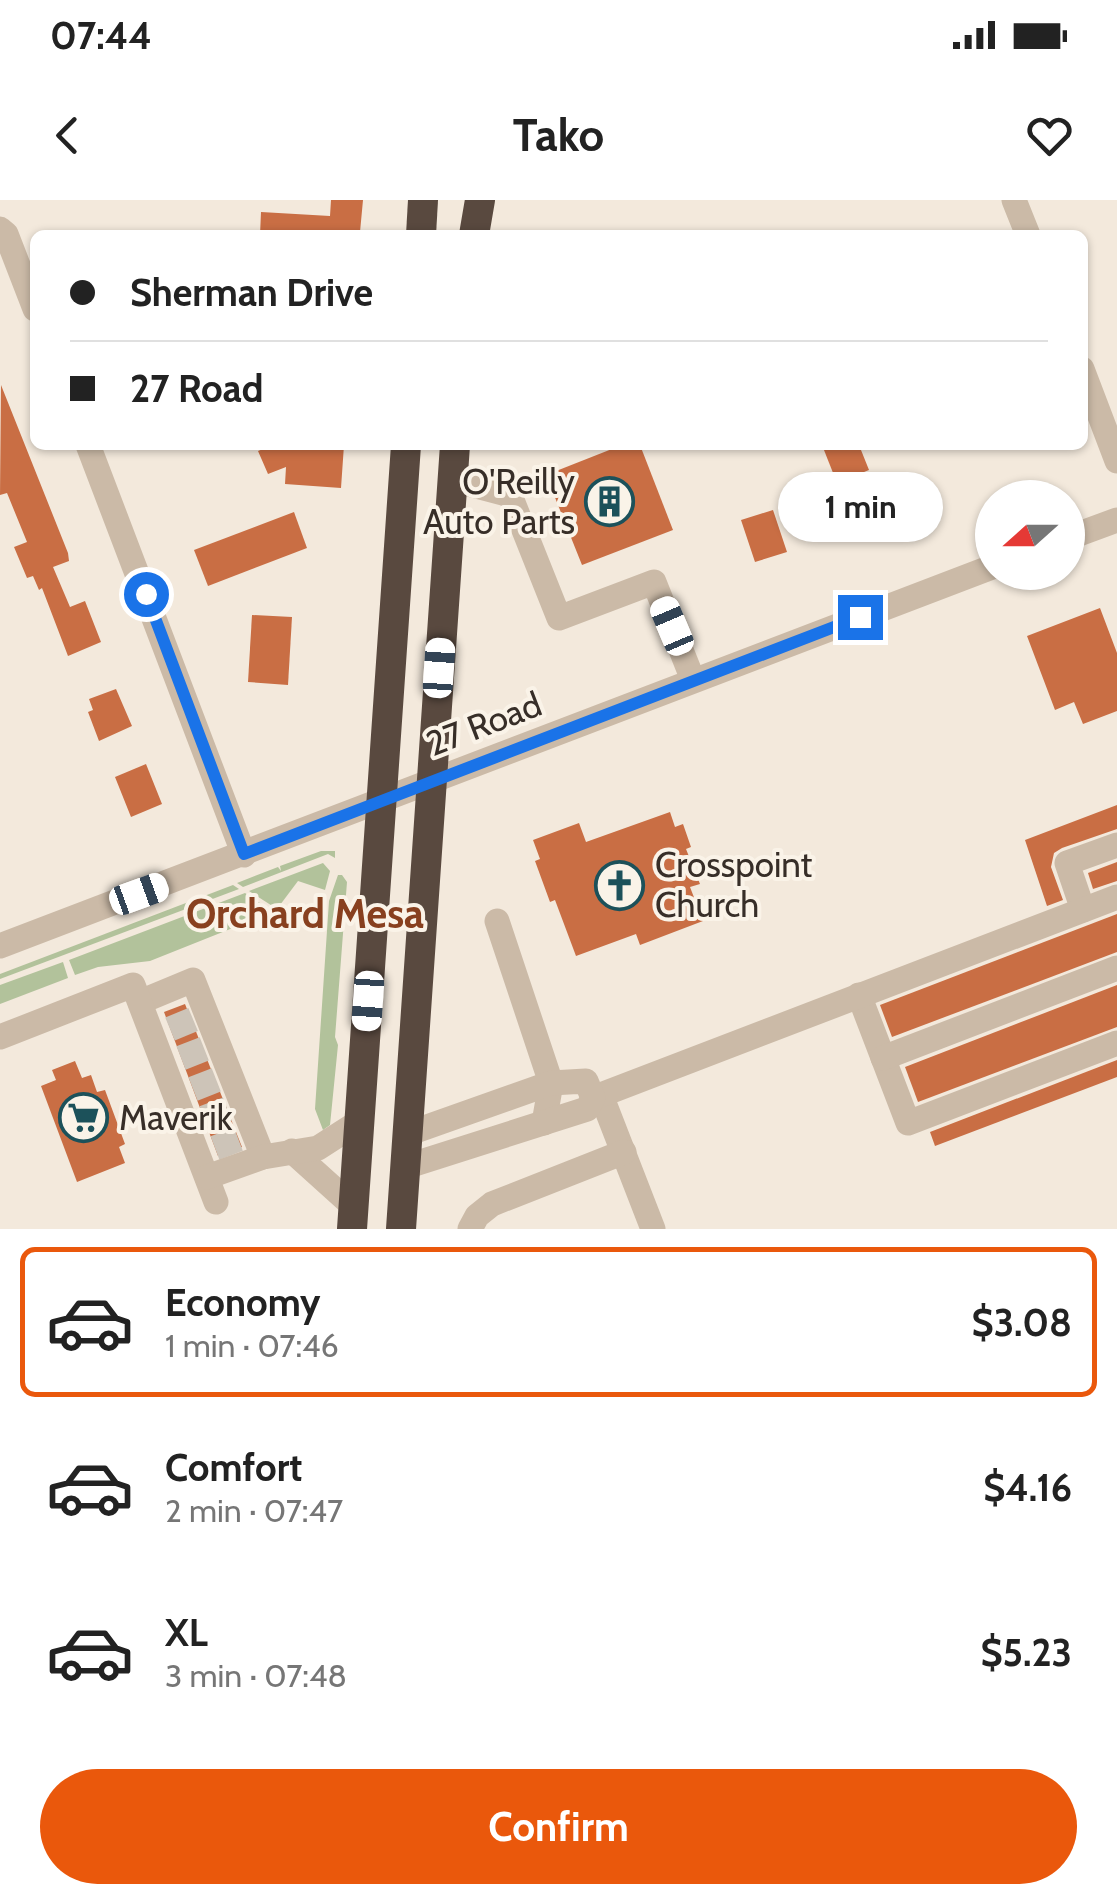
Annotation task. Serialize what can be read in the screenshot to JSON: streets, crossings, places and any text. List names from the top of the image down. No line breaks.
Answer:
{"streets":{"street":["27 Road"]},"districts":["Orchard Mesa"],"places":{"building":["O'Reilly Auto Parts"],"church":["Crosspoint Church"],"supermarket":["Maverik"]},"north":"left","page":{"status":"07:44","header":"Tako","banner":["Sherman Drive","27 Road"],"bubble":"1 min","list":[{"name":"Economy","note":"1 min · 07:46","value":"$3.08"},{"name":"Comfort","note":"2 min · 07:47","value":"$4.16"},{"name":"XL","note":"3 min · 07:48","value":"$5.23"}],"buttons":"Confirm"}}
